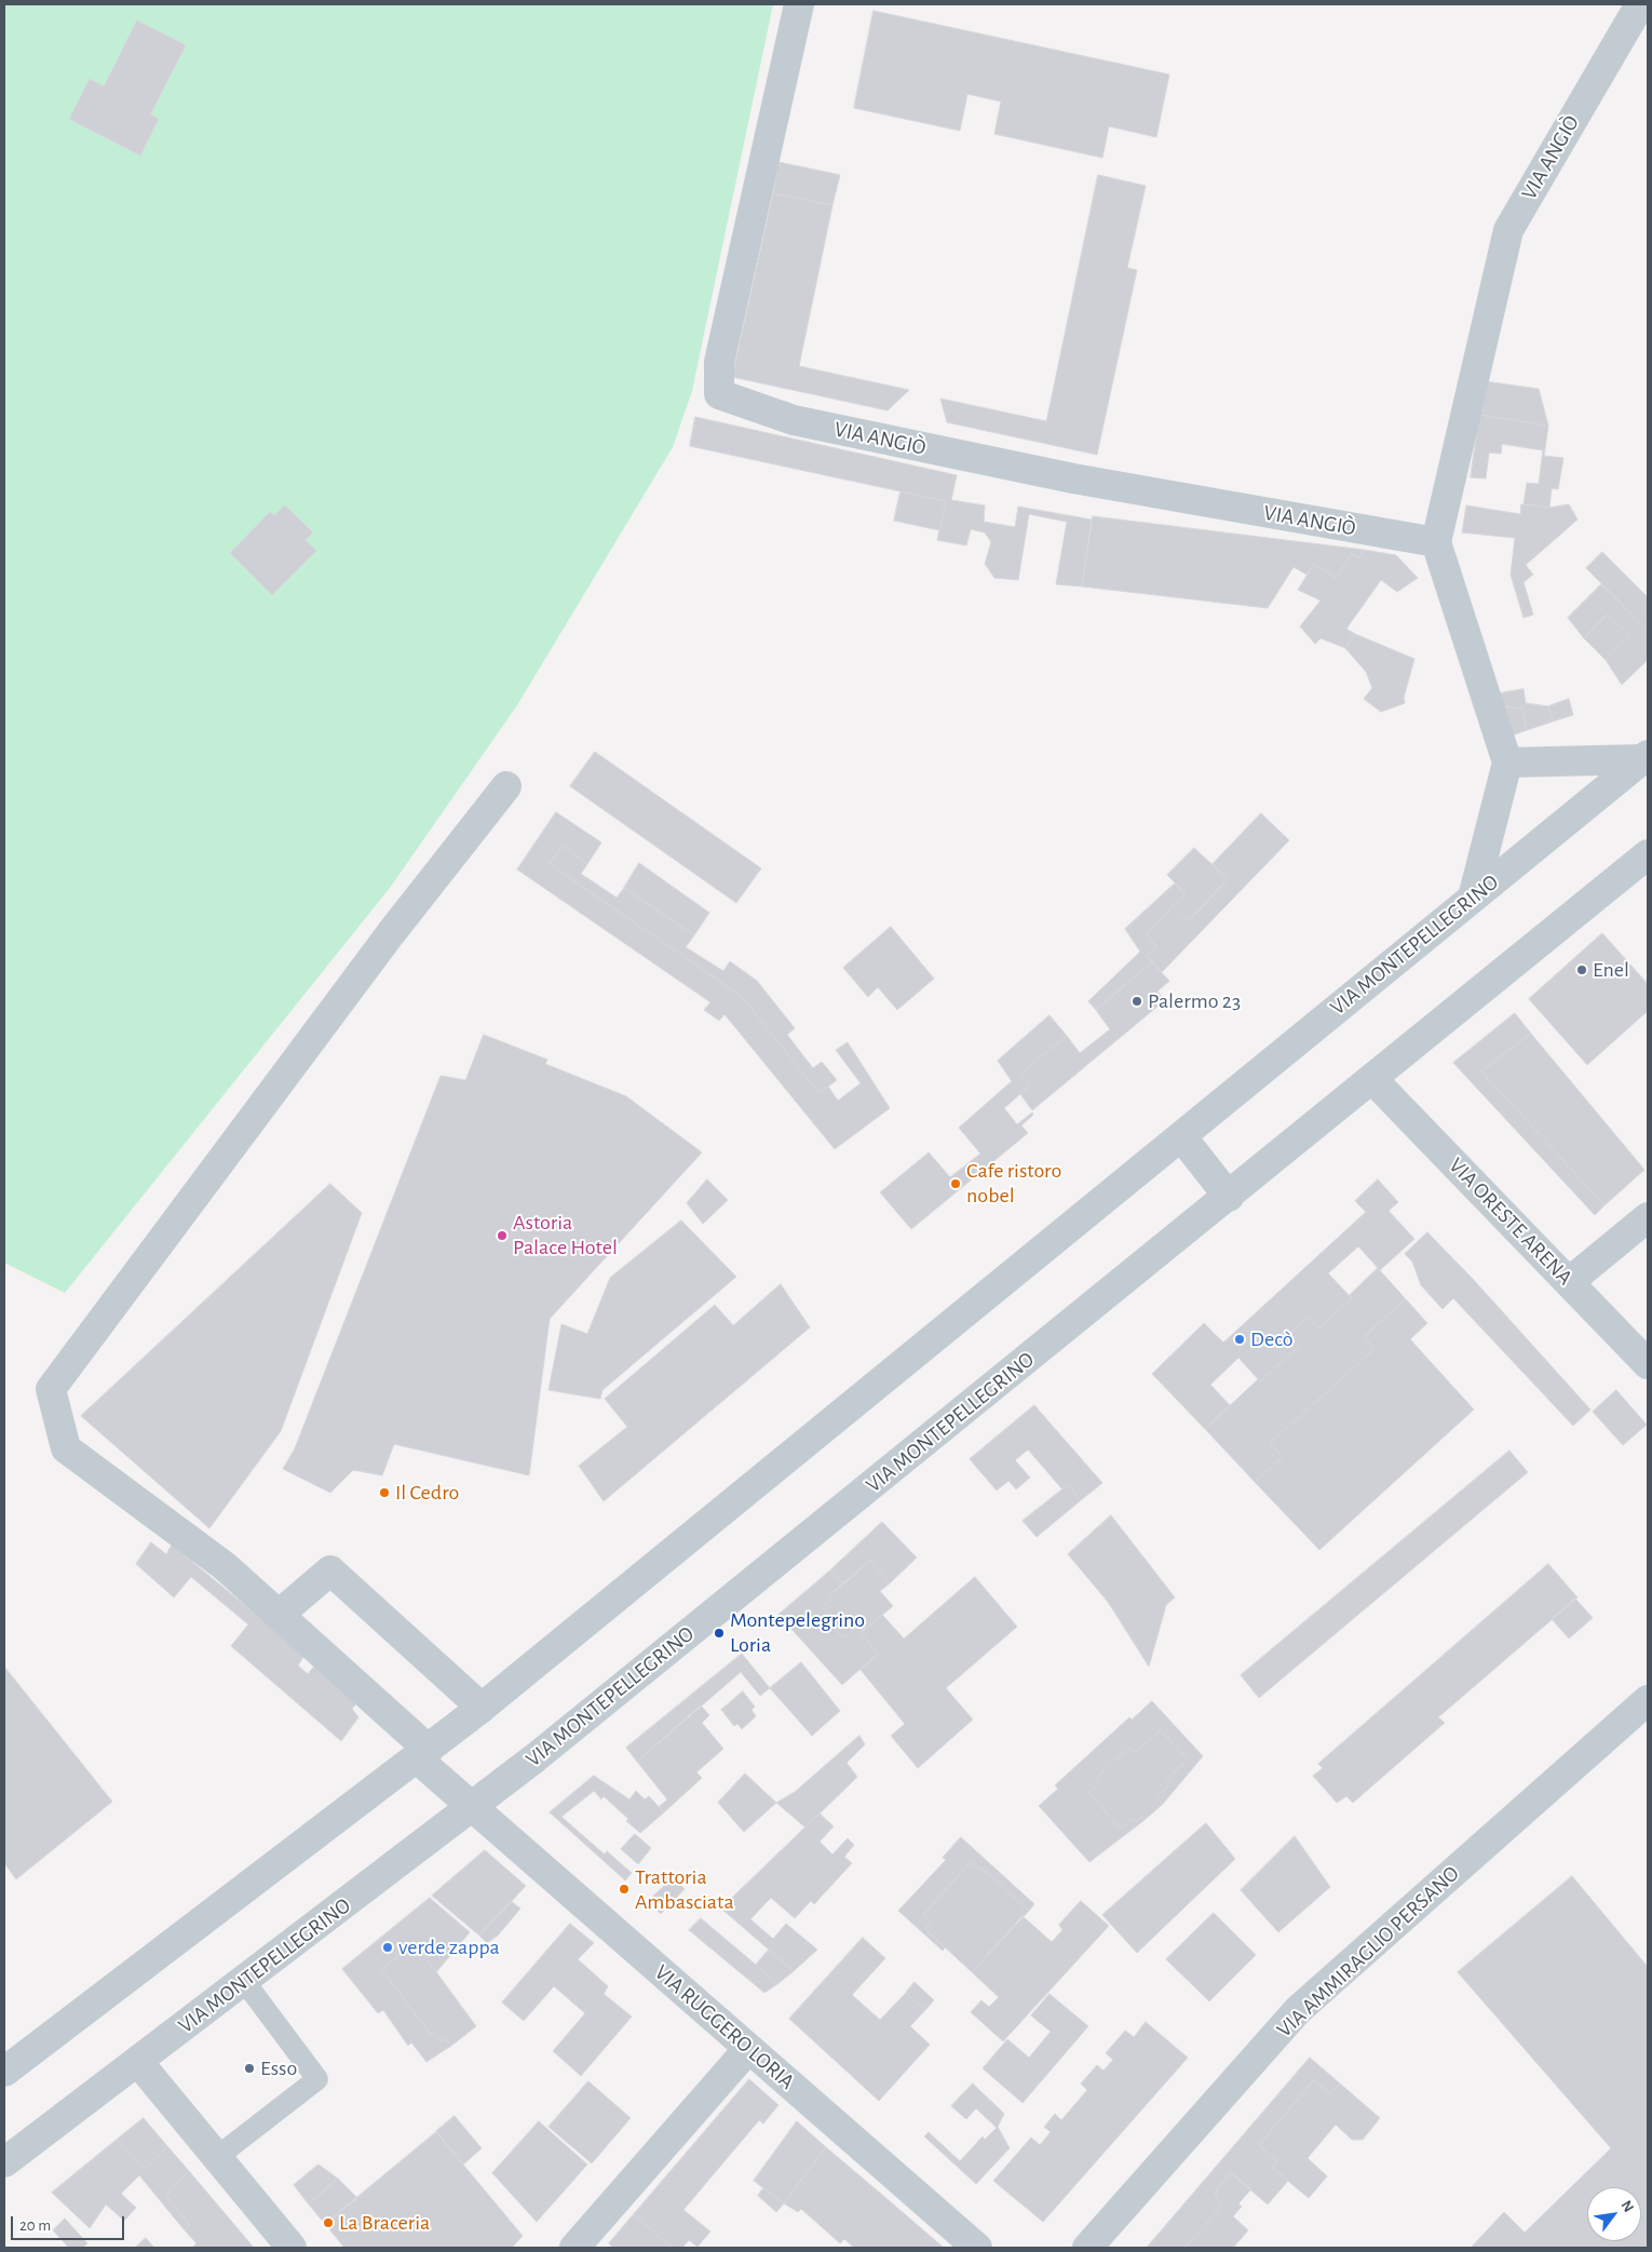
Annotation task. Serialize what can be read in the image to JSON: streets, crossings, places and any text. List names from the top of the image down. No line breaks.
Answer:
{"streets":{"street":["VIA ANGIÒ","VIA MONTEPELLEGRINO","VIA ORESTE ARENA","VIA AMMIRAGLIO PERSANO","VIA RUGGERO LORIA"]},"crossings":[["VIA MONTEPELLEGRINO","VIA ORESTE ARENA"],["VIA MONTEPELLEGRINO","VIA RUGGERO LORIA"]],"places":["Enel","Palermo 23","Cafe ristoro nobel","Astoria Palace Hotel","Decò","Il Cedro","Montepelegrino Loria","Trattoria Ambasciata","verde zappa","Esso","La Braceria"],"scale_bar":"20 m","north":"top right"}
